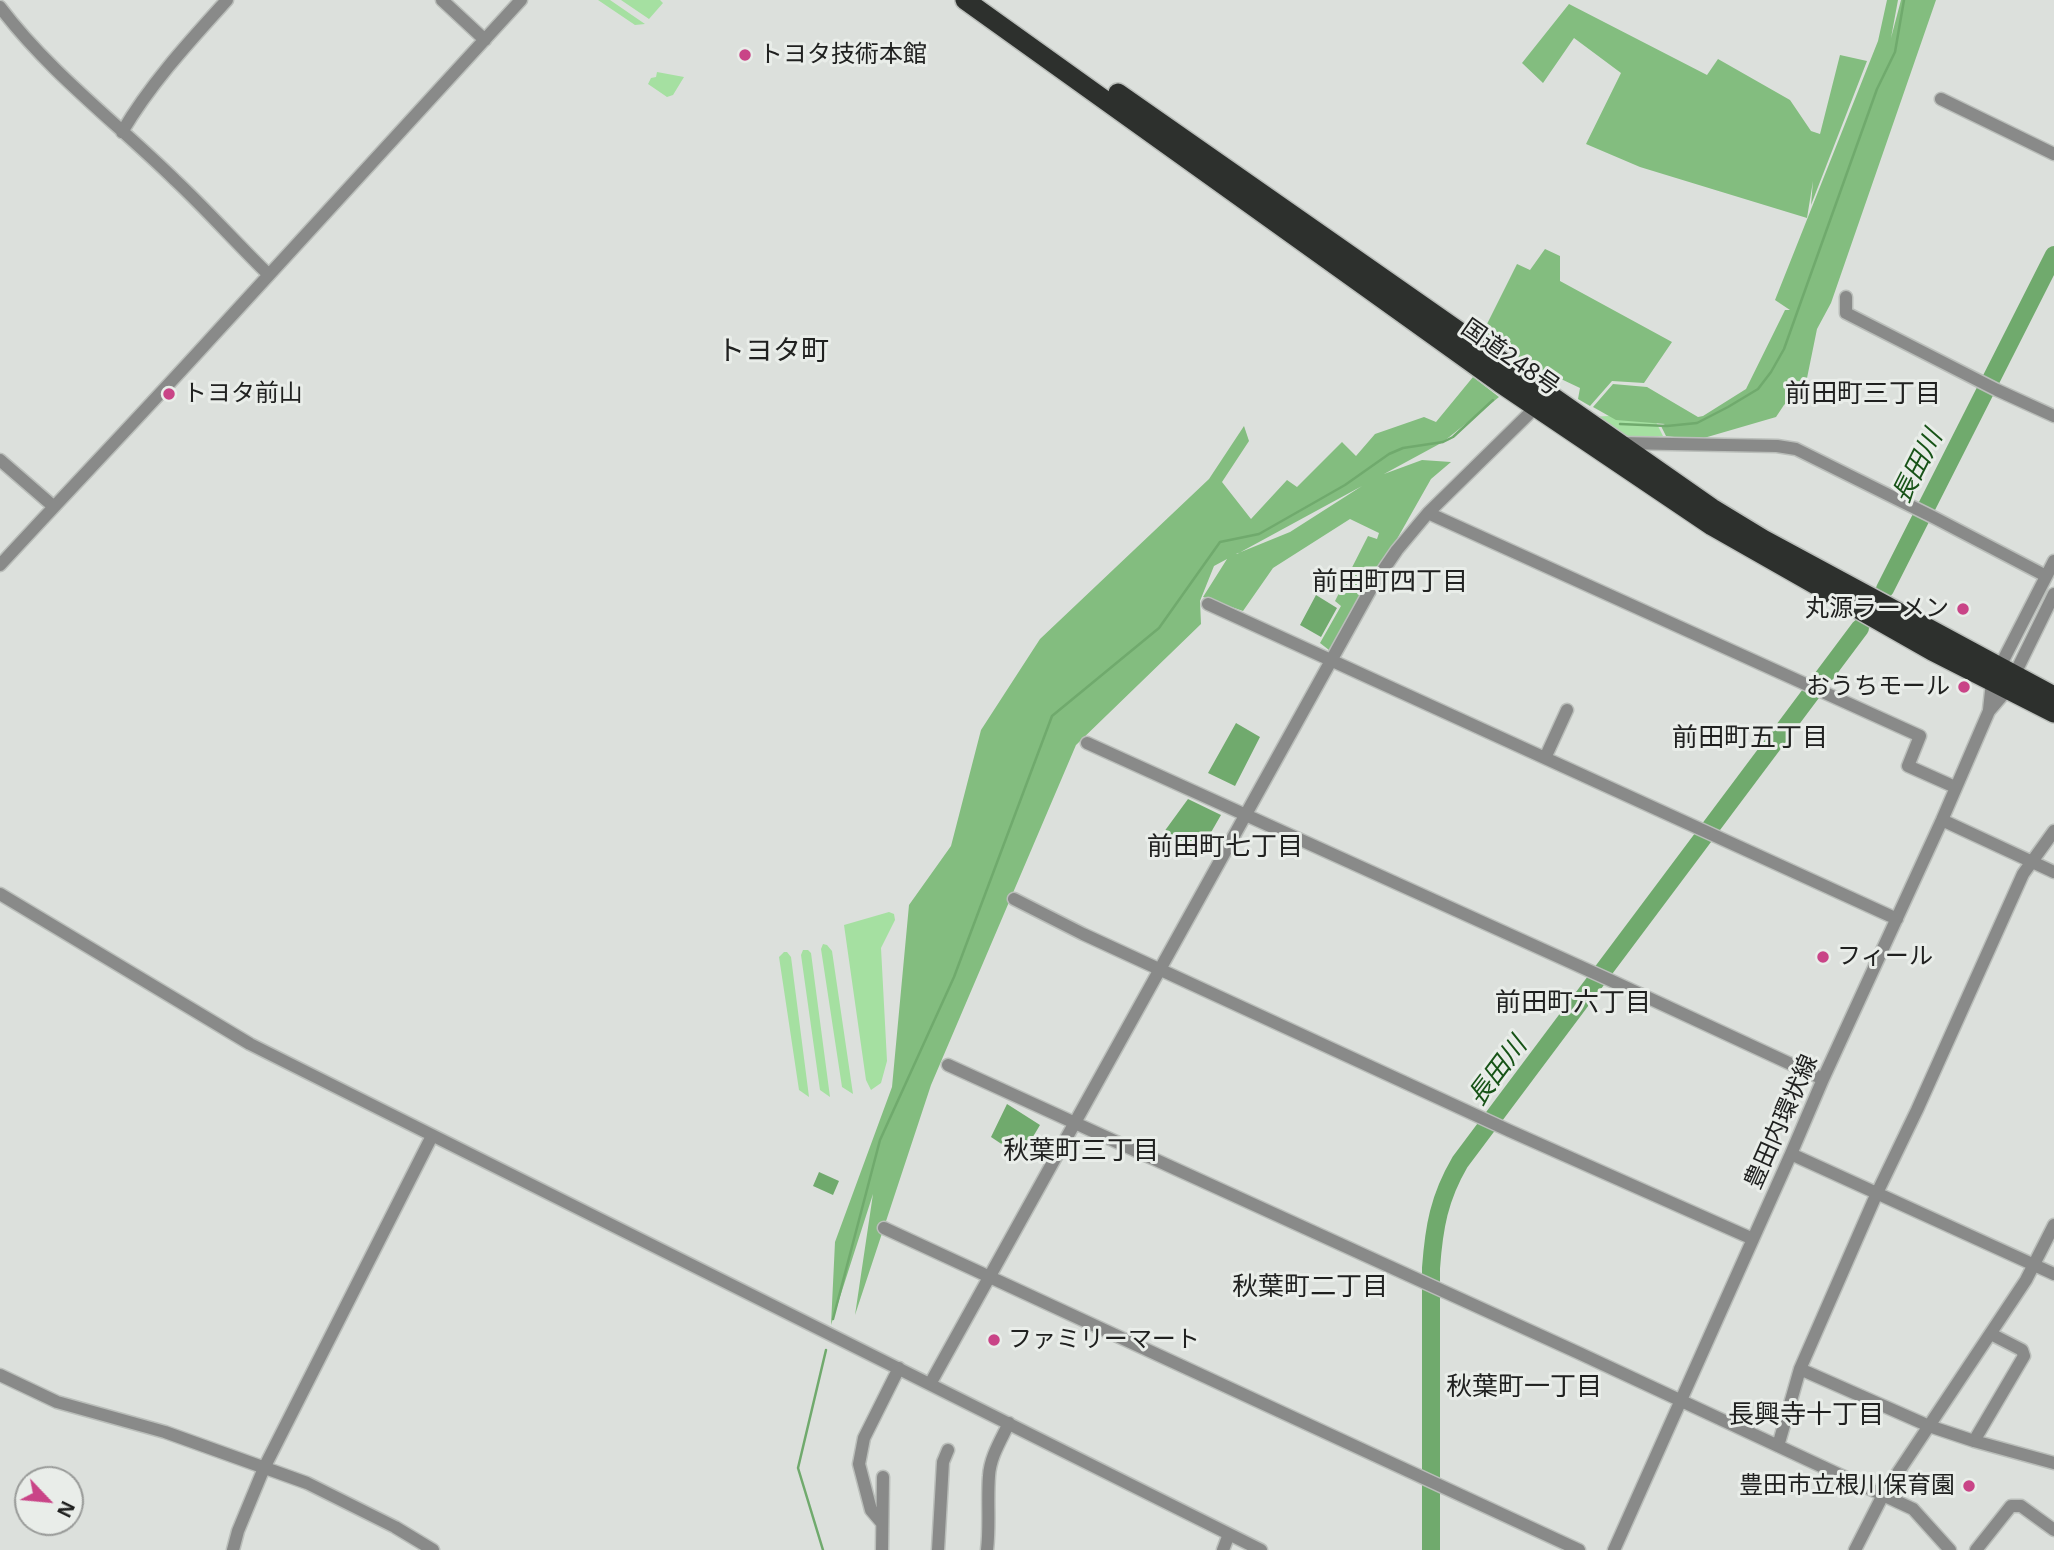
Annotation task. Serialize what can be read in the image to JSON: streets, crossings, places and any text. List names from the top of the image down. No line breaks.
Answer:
{"streets":{"highway":["国道248号"],"street":["豊田内環状線"]},"crossings":[["国道248号","豊田内環状線"]],"districts":["トヨタ町","前田町三丁目","前田町四丁目","前田町五丁目","前田町七丁目","前田町六丁目","秋葉町三丁目","秋葉町二丁目","秋葉町一丁目","長興寺十丁目"],"water":["長田川"],"places":["トヨタ技術本館","トヨタ前山","丸源ラーメン","おうちモール","フィール","ファミリーマート","豊田市立根川保育園"],"north":"bottom right"}
